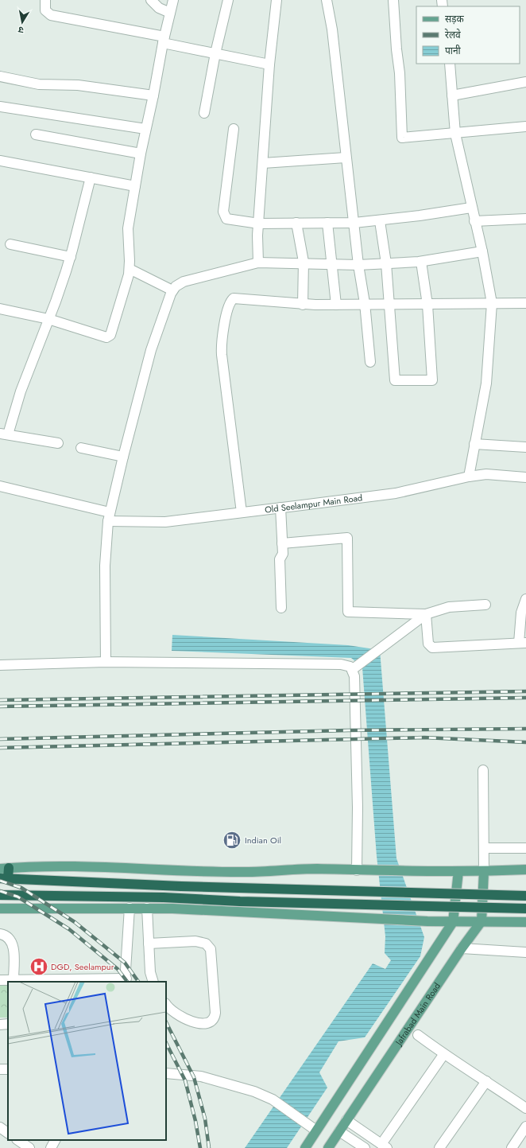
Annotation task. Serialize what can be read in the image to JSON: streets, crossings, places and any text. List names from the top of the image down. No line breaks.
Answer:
{"streets":{"main road":["Jafrabad Main Road"],"street":["Old Seelampur Main Road"]},"places":{"fuel station":["Indian Oil"],"hospital":["DGD, Seelampur"]},"legend":["सड़क","रेलवे","पानी"],"north":"bottom"}
